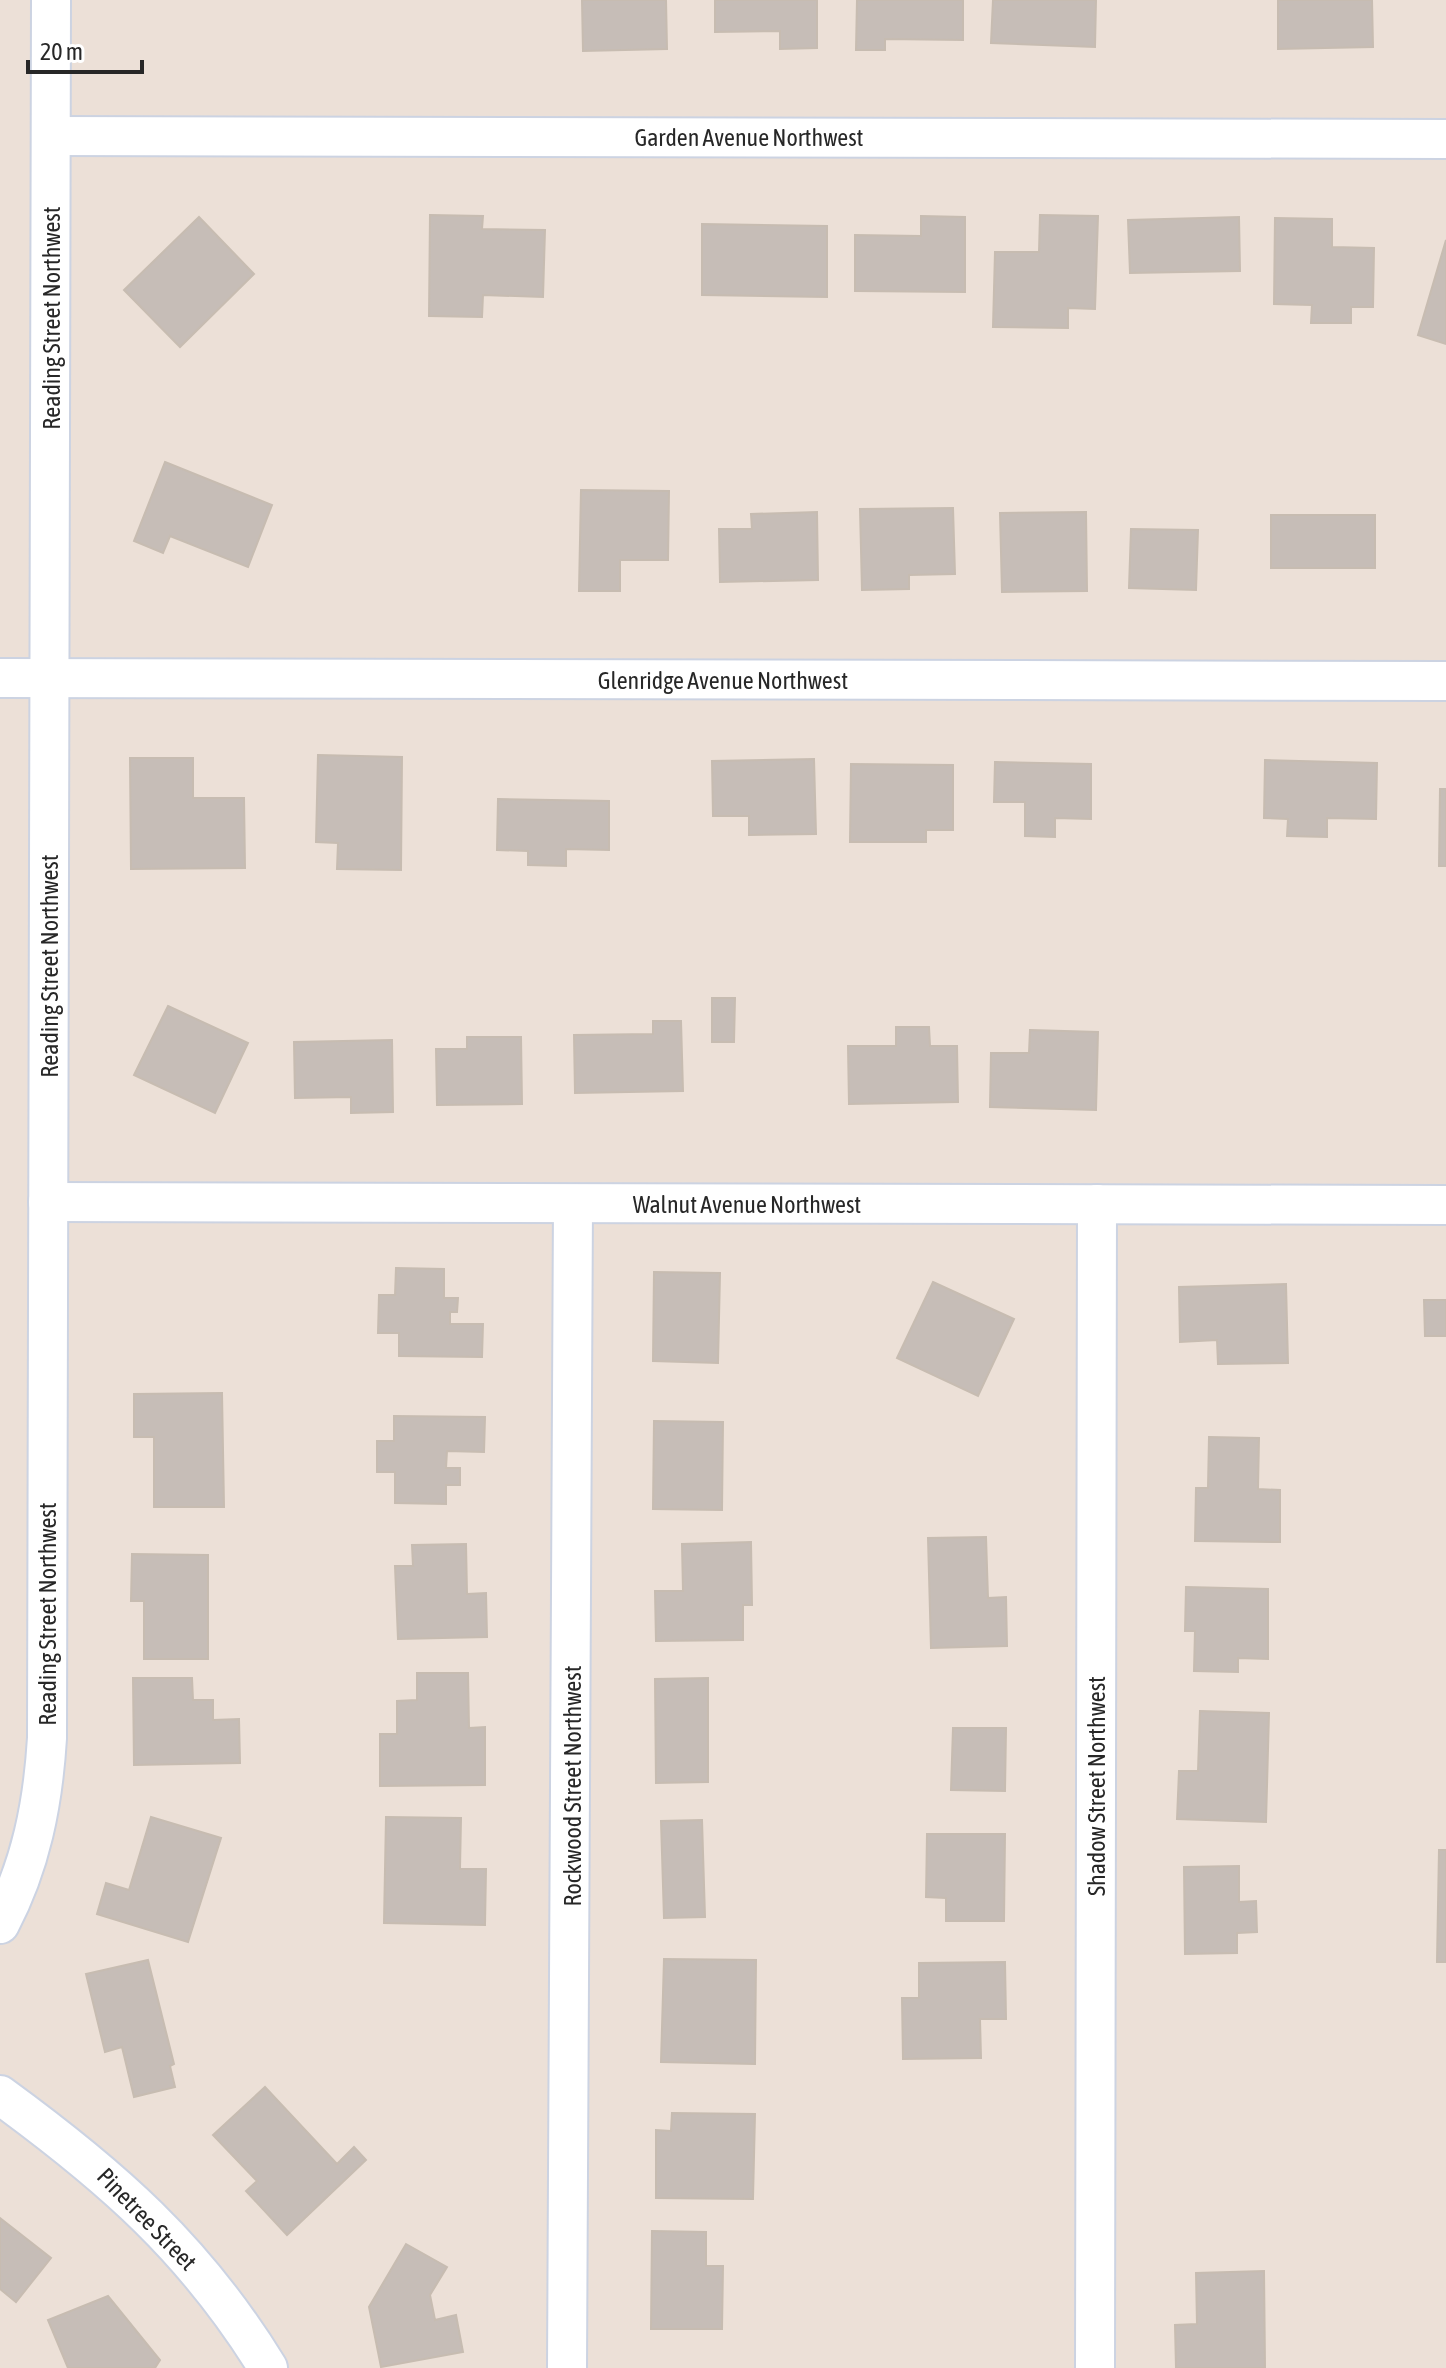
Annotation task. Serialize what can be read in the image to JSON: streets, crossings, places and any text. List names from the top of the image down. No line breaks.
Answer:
{"streets":{"street":["Garden Avenue Northwest","Reading Street Northwest","Glenridge Avenue Northwest","Walnut Avenue Northwest","Rockwood Street Northwest","Shadow Street Northwest","Pinetree Street"]},"crossings":[["Garden Avenue Northwest","Reading Street Northwest"],["Reading Street Northwest","Glenridge Avenue Northwest"],["Reading Street Northwest","Walnut Avenue Northwest"],["Walnut Avenue Northwest","Rockwood Street Northwest"],["Walnut Avenue Northwest","Shadow Street Northwest"]],"scale_bar":"20 m"}
